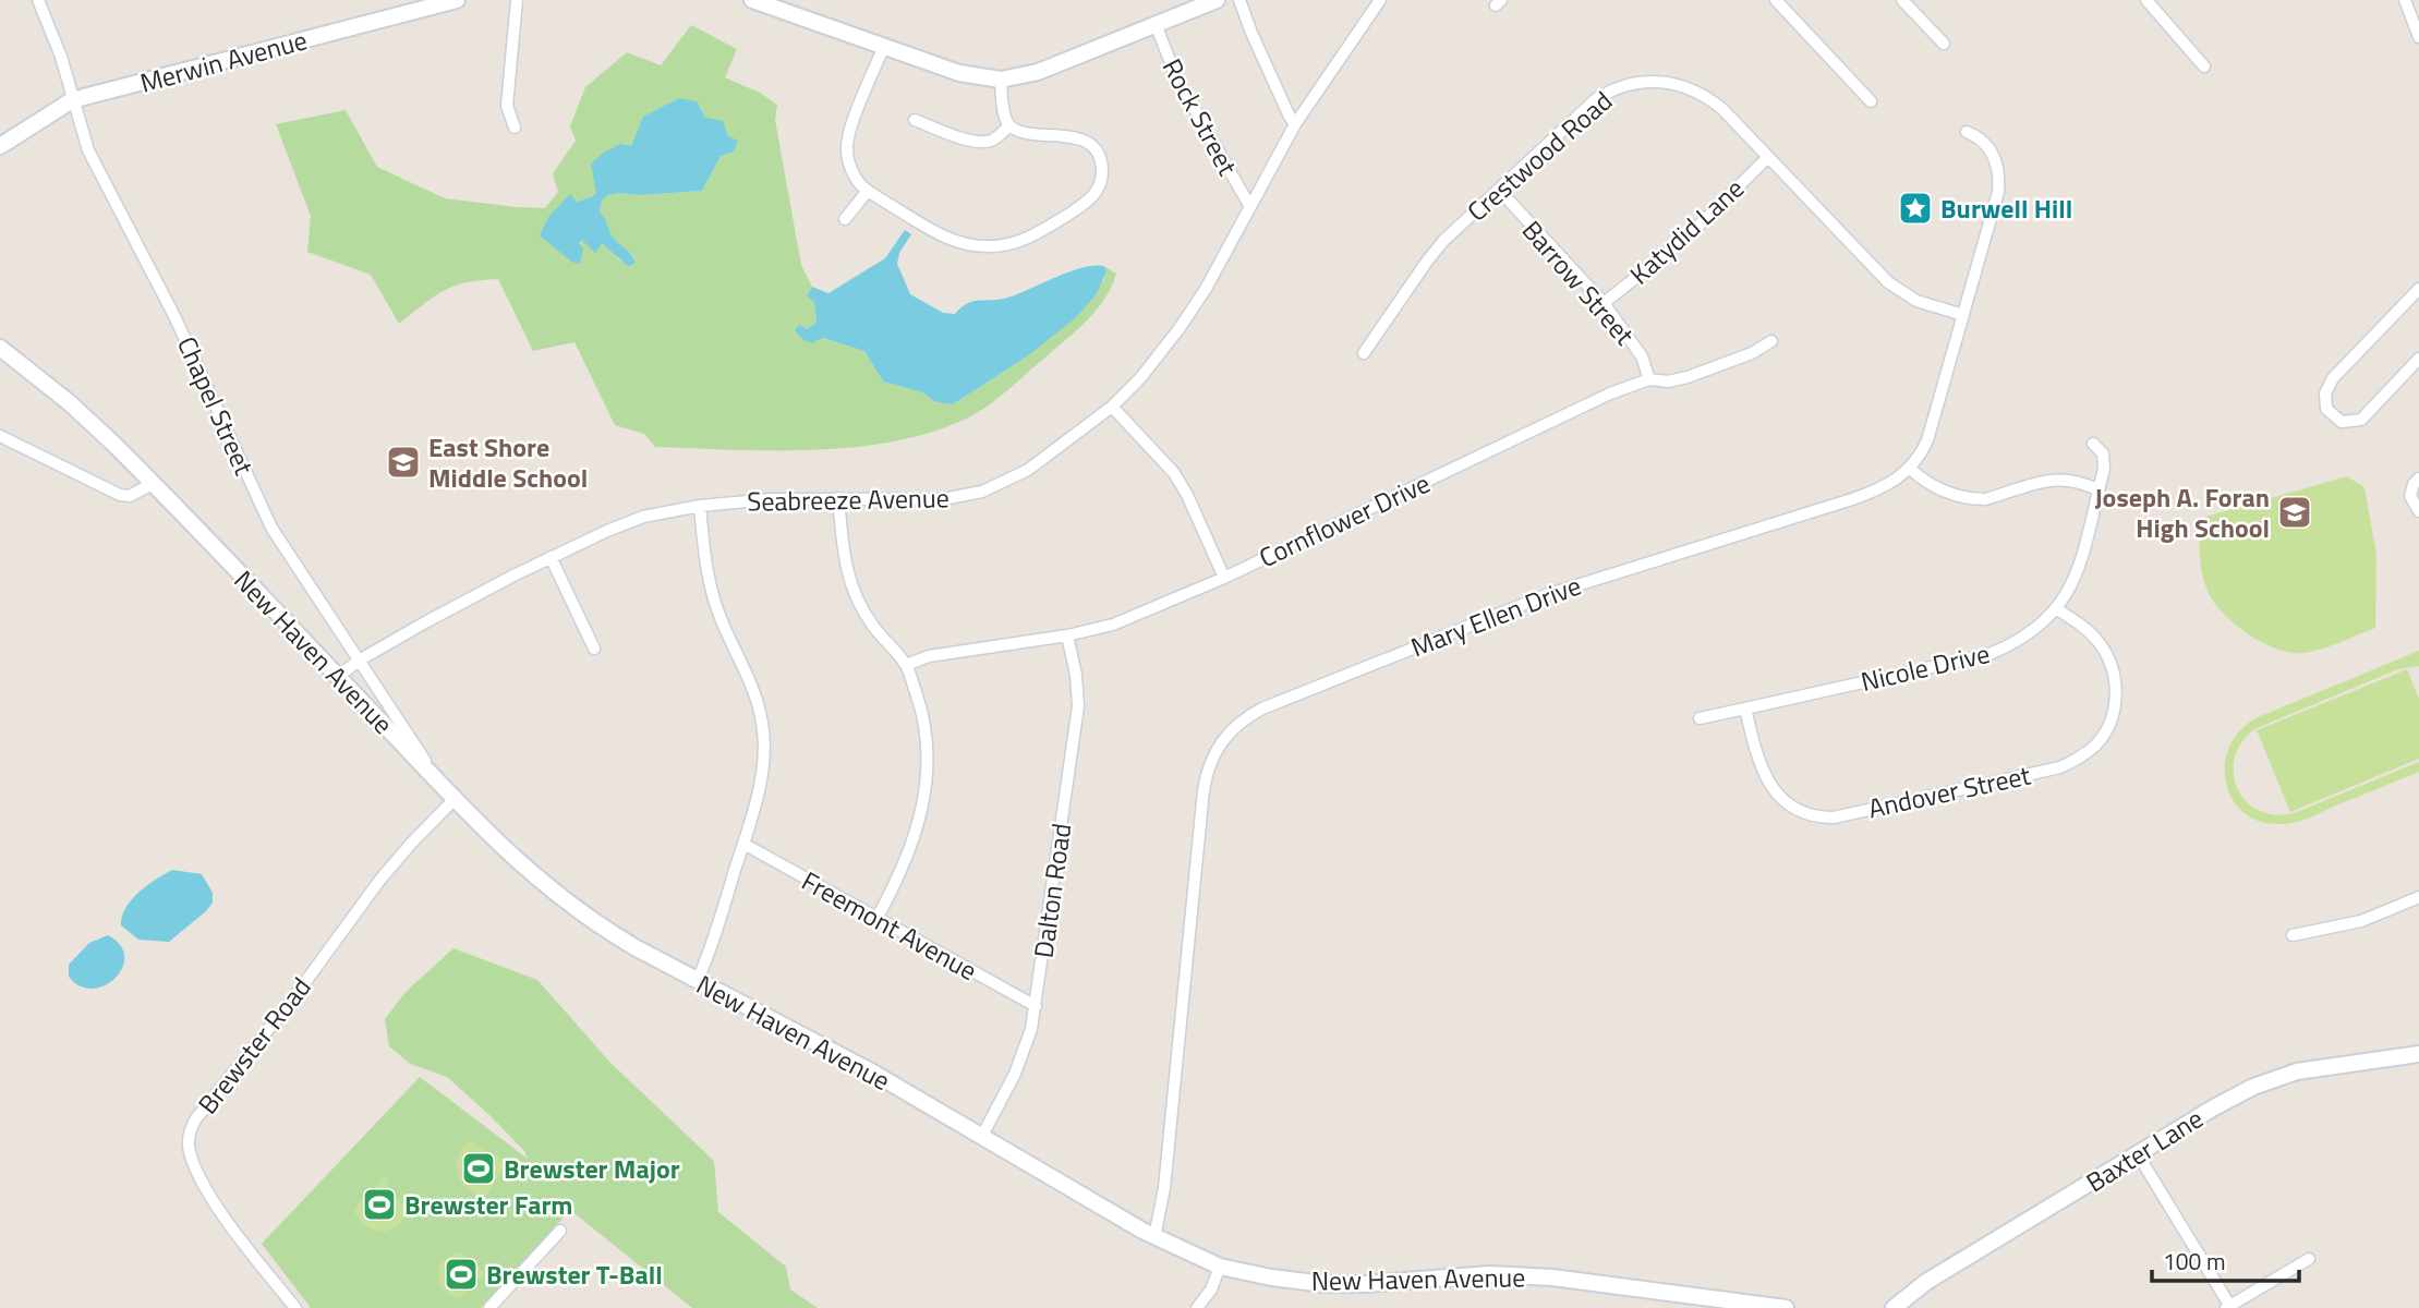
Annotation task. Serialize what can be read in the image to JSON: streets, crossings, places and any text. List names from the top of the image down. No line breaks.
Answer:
{"streets":{"main road":["Merwin Avenue","New Haven Avenue","Baxter Lane"],"street":["Rock Street","Crestwood Road","Katydid Lane","Barrow Street","Chapel Street","Seabreeze Avenue","Cornflower Drive","Mary Ellen Drive","Nicole Drive","Andover Street","Dalton Road","Freemont Avenue","Brewster Road"]},"crossings":[["Merwin Avenue","Chapel Street"],["Rock Street","Seabreeze Avenue"],["Crestwood Road","Katydid Lane"],["Crestwood Road","Barrow Street"],["Crestwood Road","Mary Ellen Drive"],["Katydid Lane","Barrow Street"],["Barrow Street","Cornflower Drive"],["Chapel Street","Seabreeze Avenue"],["Chapel Street","New Haven Avenue"],["Seabreeze Avenue","New Haven Avenue"],["Cornflower Drive","Dalton Road"],["Mary Ellen Drive","New Haven Avenue"],["New Haven Avenue","Dalton Road"],["New Haven Avenue","Brewster Road"],["Nicole Drive","Andover Street"],["Dalton Road","Freemont Avenue"]],"places":{"place":["Burwell Hill"],"school or university":["East Shore Middle School","Joseph A. Foran High School"],"sports":["Brewster Major","Brewster Farm","Brewster T-Ball"]},"scale_bar":"100 m"}
